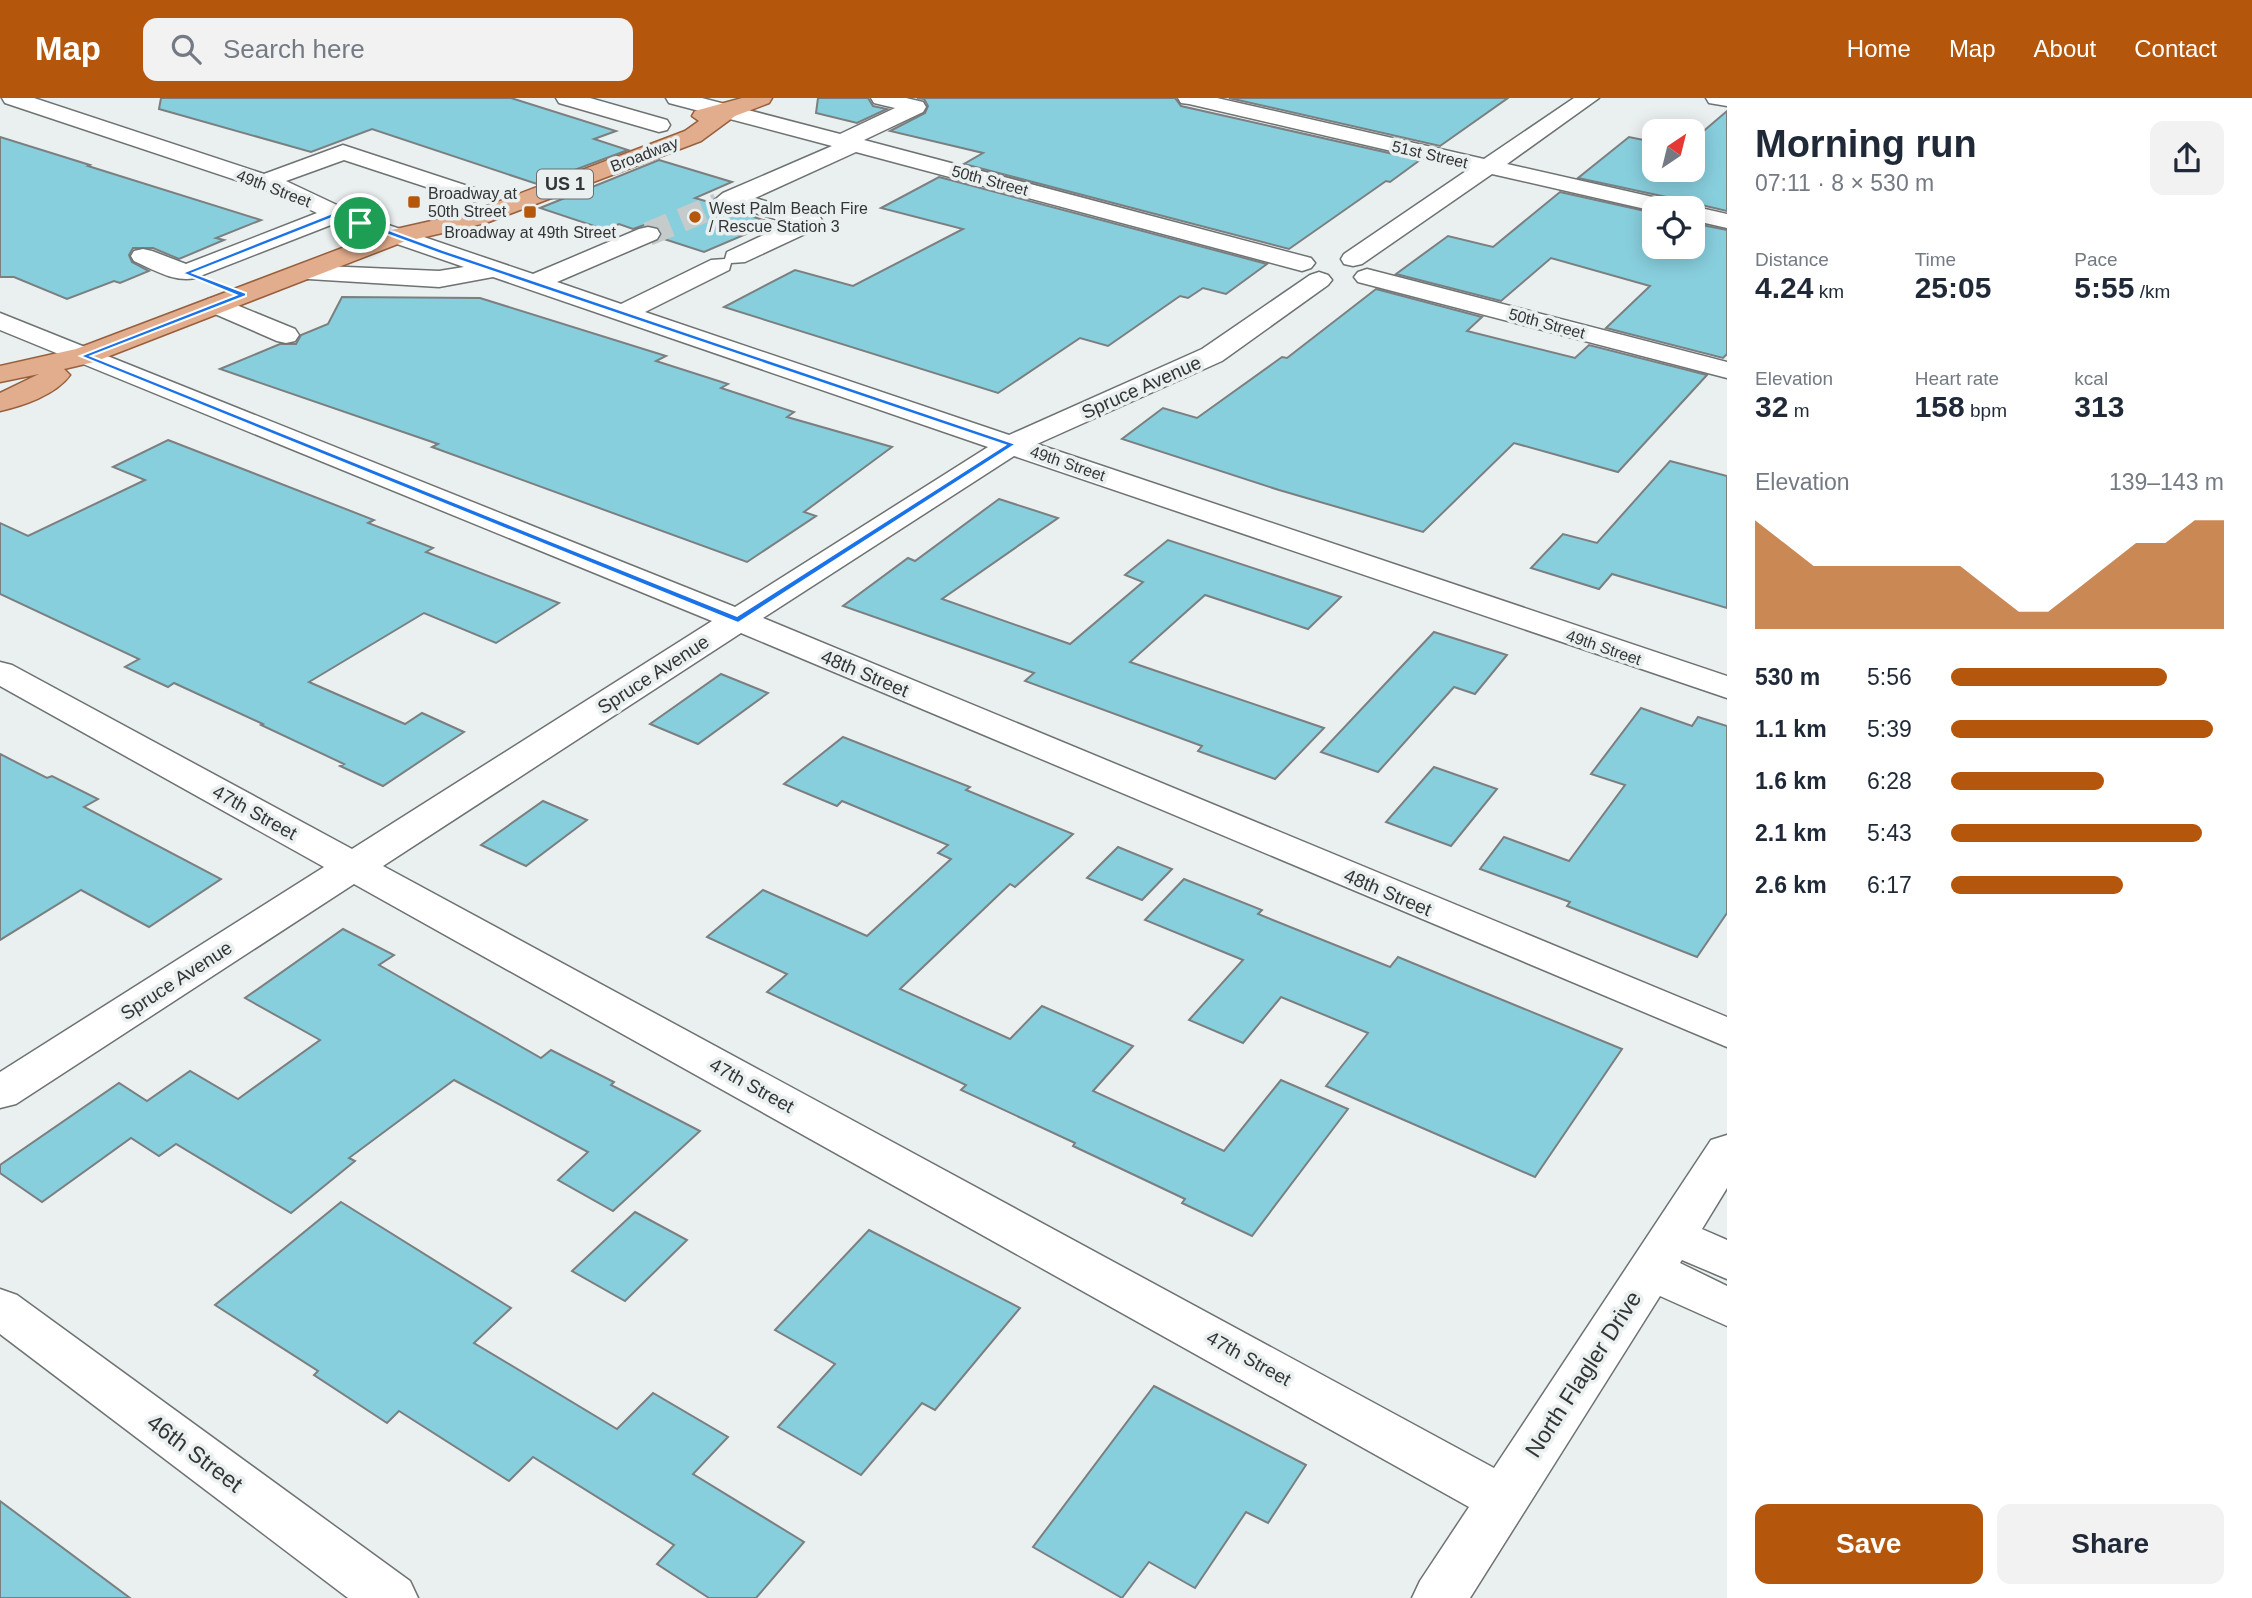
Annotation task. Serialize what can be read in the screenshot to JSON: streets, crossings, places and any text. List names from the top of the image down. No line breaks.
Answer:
{"streets":{"main road":["Broadway","US 1"],"street":["51st Street","50th Street","49th Street","Spruce Avenue","48th Street","47th Street","North Flagler Drive","46th Street"]},"crossings":[["Broadway","50th Street"],["Broadway","49th Street"],["Broadway","48th Street"],["51st Street","Spruce Avenue"],["50th Street","Spruce Avenue"],["49th Street","Spruce Avenue"],["Spruce Avenue","48th Street"],["Spruce Avenue","47th Street"],["47th Street","North Flagler Drive"]],"places":{"transit":["Broadway at 50th Street","Broadway at 49th Street"],"other":["West Palm Beach Fire / Rescue Station 3"]},"north":"top right","page":{"header":"Map","search":"Search here","nav":["Home","Map","About","Contact"],"heading":["Morning run","07:11 · 8 × 530 m"],"stats":[["Distance","4.24 km"],["Time","25:05"],["Pace","5:55 /km"],["Elevation","32 m"],["Heart rate","158 bpm"],["kcal","313"]],"chart":["Elevation","139–143 m"],"list":[{"name":"530 m","note":"5:56"},{"name":"1.1 km","note":"5:39"},{"name":"1.6 km","note":"6:28"},{"name":"2.1 km","note":"5:43"},{"name":"2.6 km","note":"6:17"}],"buttons":["Save","Share"]}}
